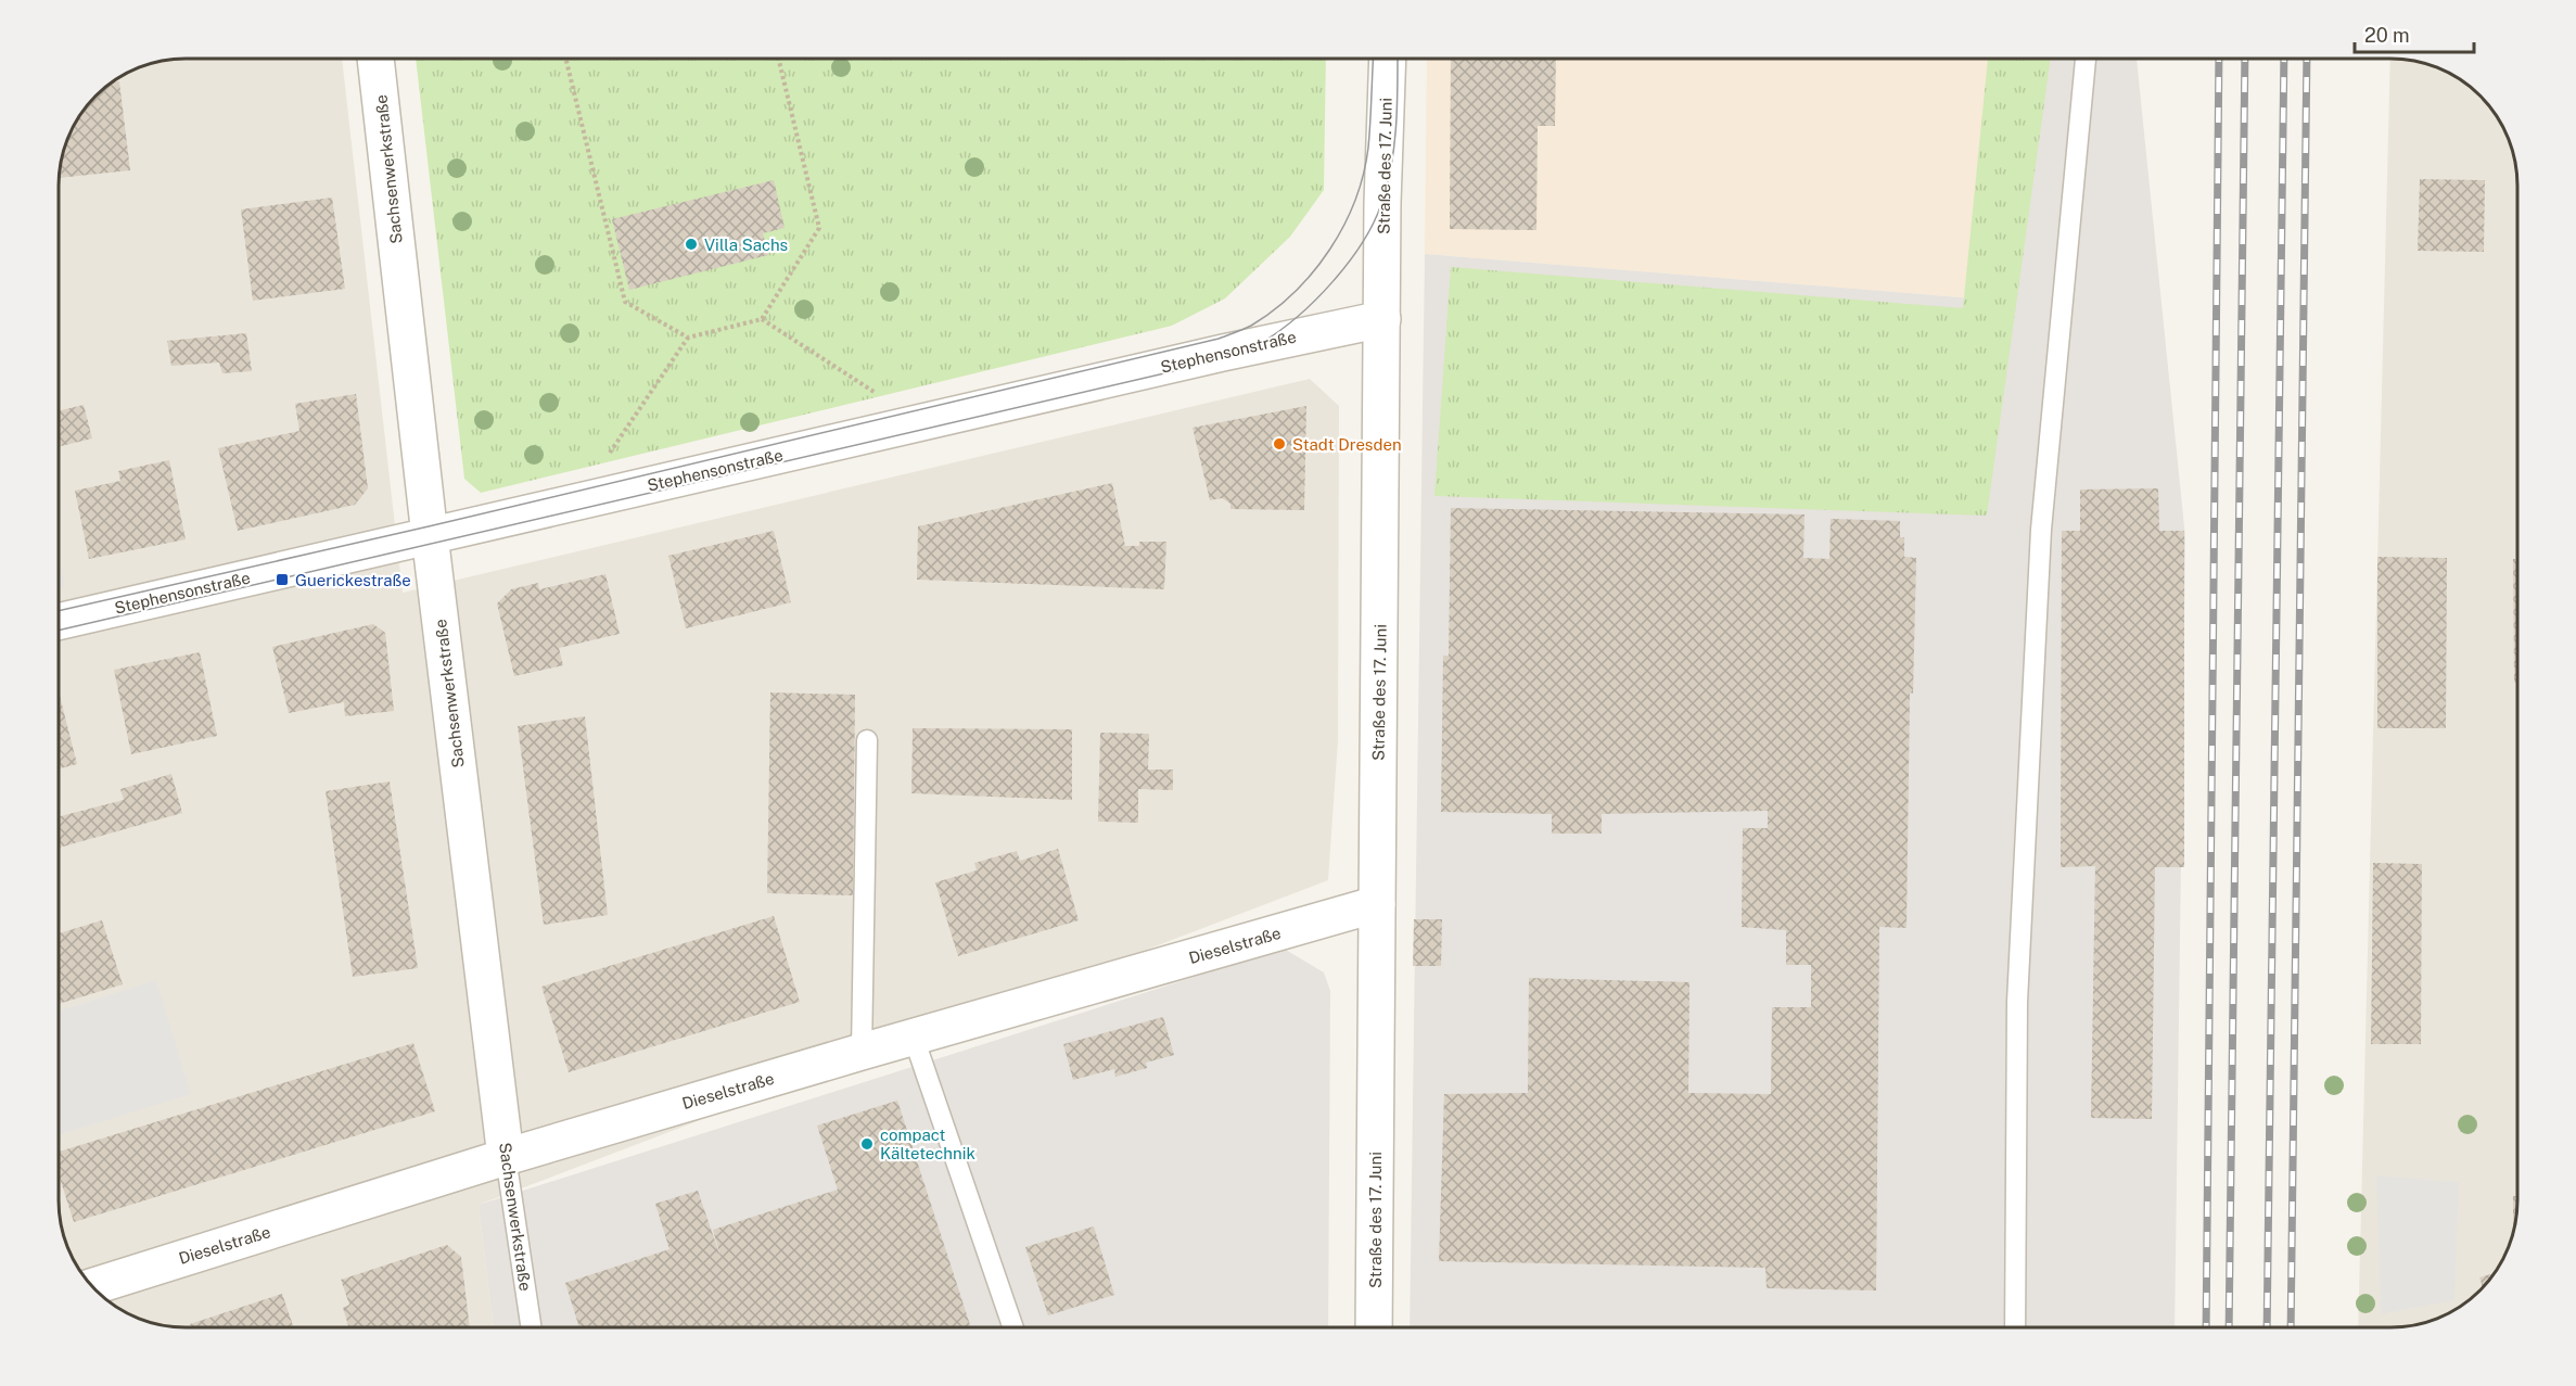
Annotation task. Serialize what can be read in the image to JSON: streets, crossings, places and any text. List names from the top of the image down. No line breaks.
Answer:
{"streets":{"street":["Straße des 17. Juni","Sachsenwerkstraße","Stephensonstraße","Dieselstraße"]},"crossings":[["Straße des 17. Juni","Stephensonstraße"],["Straße des 17. Juni","Dieselstraße"],["Sachsenwerkstraße","Stephensonstraße"],["Sachsenwerkstraße","Dieselstraße"]],"places":{"other":["Villa Sachs","Stadt Dresden","compact Kältetechnik"],"transit":["Guerickestraße"]},"scale_bar":"20 m"}
